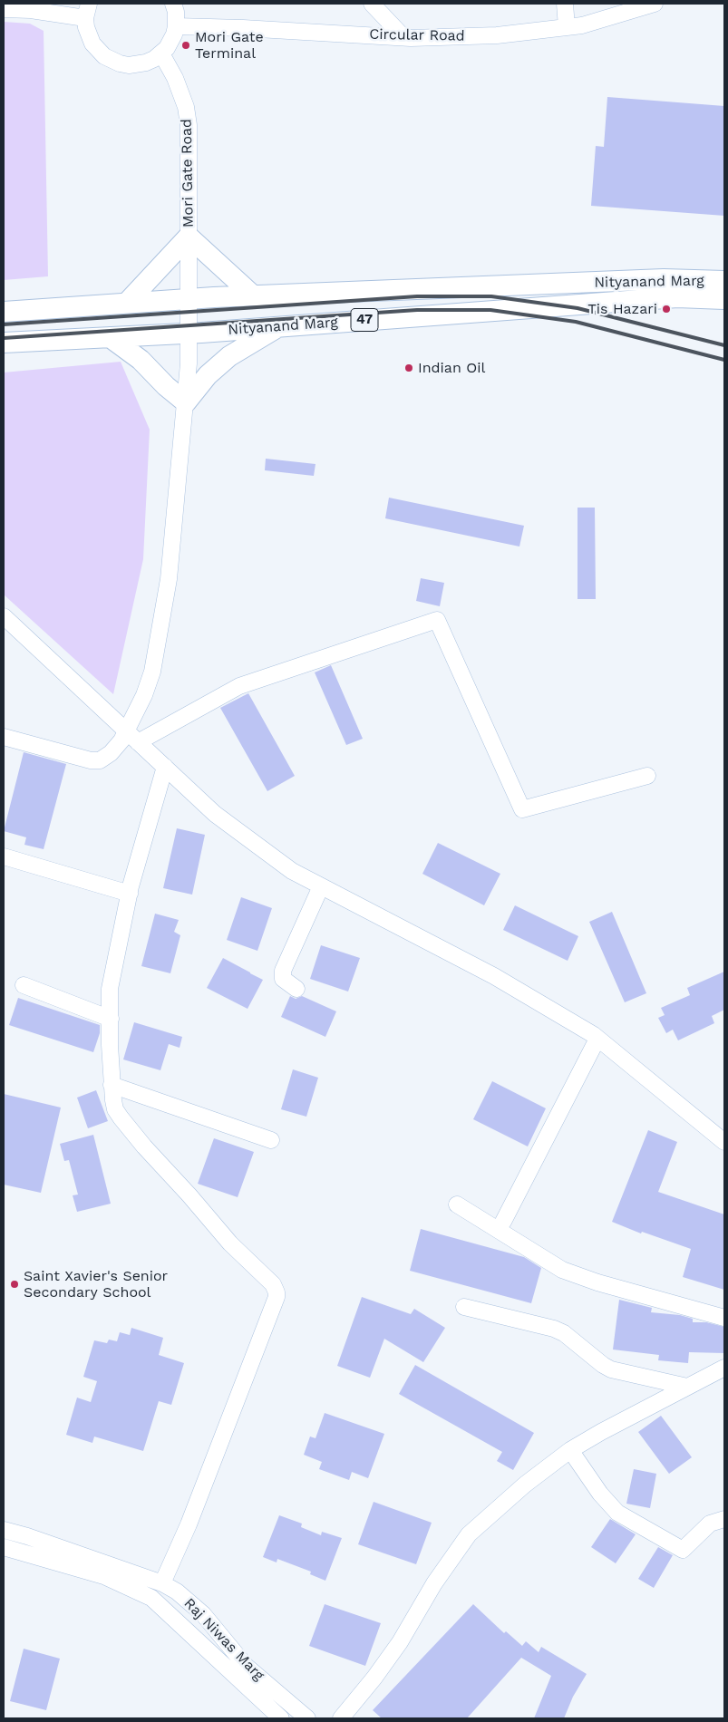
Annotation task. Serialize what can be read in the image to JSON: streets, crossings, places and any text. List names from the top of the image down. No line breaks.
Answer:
{"streets":{"main road":["Nityanand Marg","47"],"street":["Circular Road","Mori Gate Road","Raj Niwas Marg"]},"crossings":[["Mori Gate Road","Nityanand Marg"]],"places":["Mori Gate Terminal","Tis Hazari","Indian Oil","Saint Xavier's Senior Secondary School"]}
